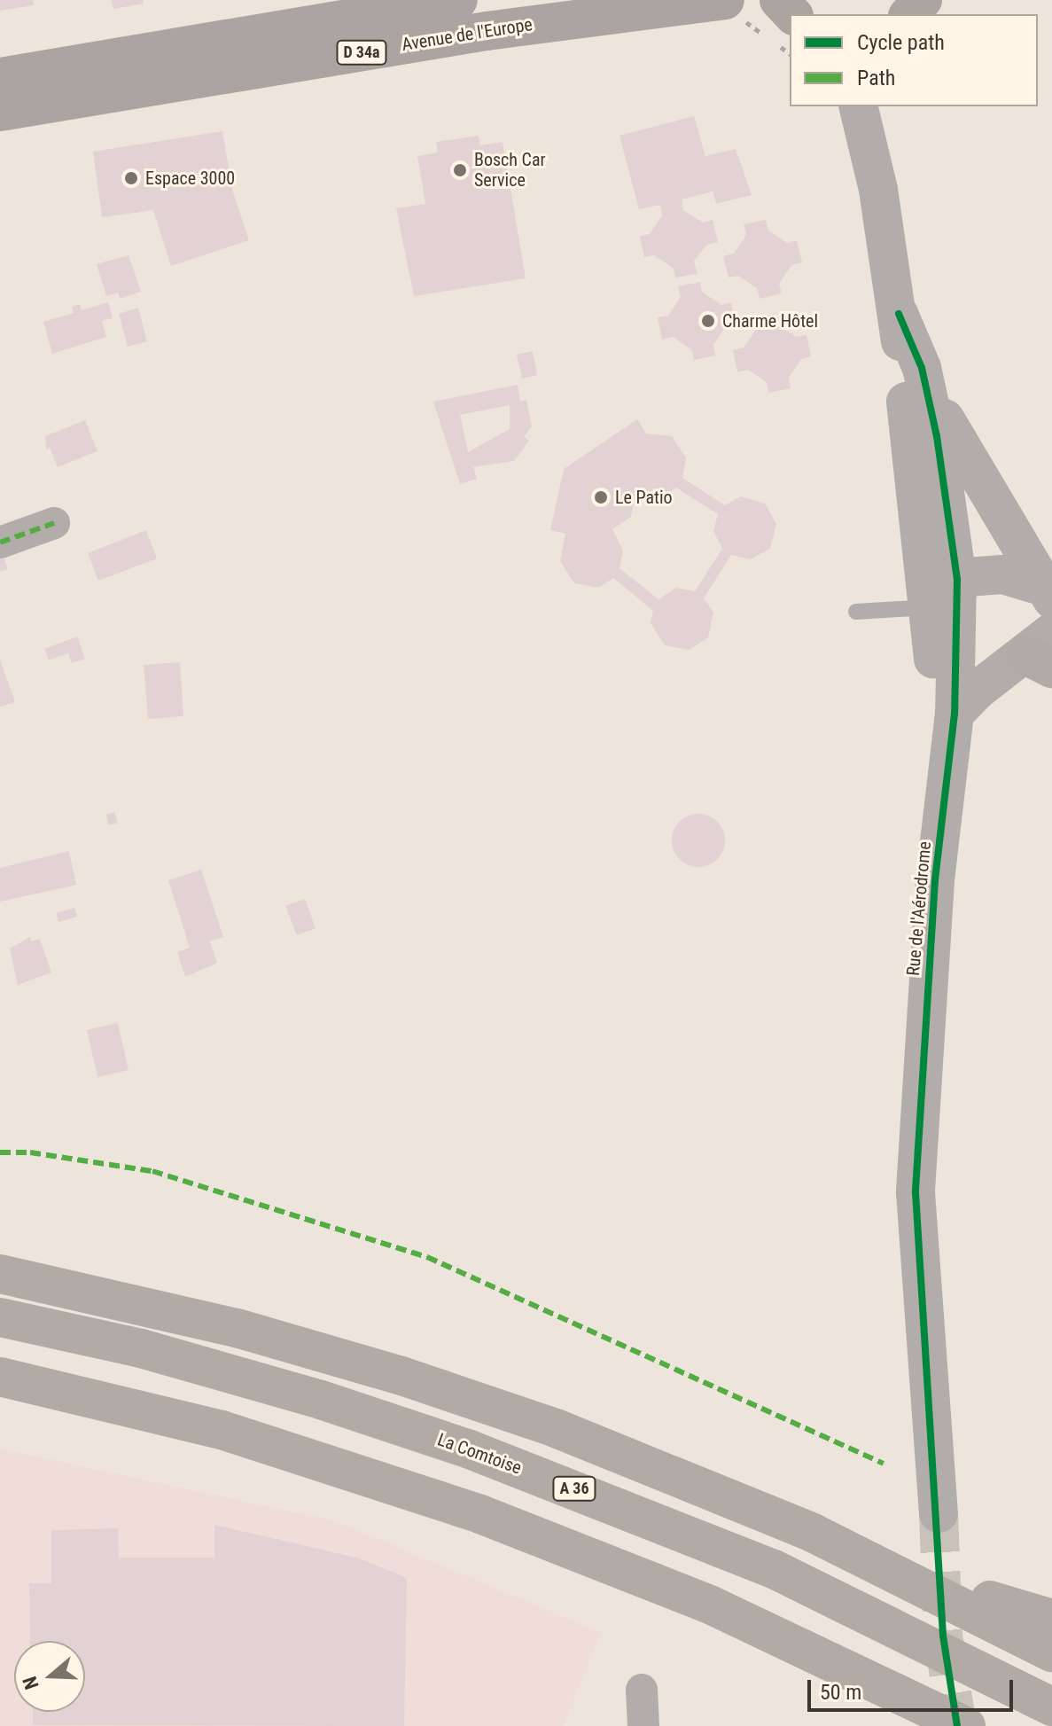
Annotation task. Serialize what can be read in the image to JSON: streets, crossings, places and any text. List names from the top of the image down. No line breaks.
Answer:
{"streets":{"highway":["La Comtoise","A 36"],"main road":["Avenue de l'Europe","D 34a"],"street":["Rue de l'Aérodrome"]},"places":["Bosch Car Service","Espace 3000","Charme Hôtel","Le Patio"],"legend":["Cycle path","Path"],"scale_bar":"50 m","north":"left"}
